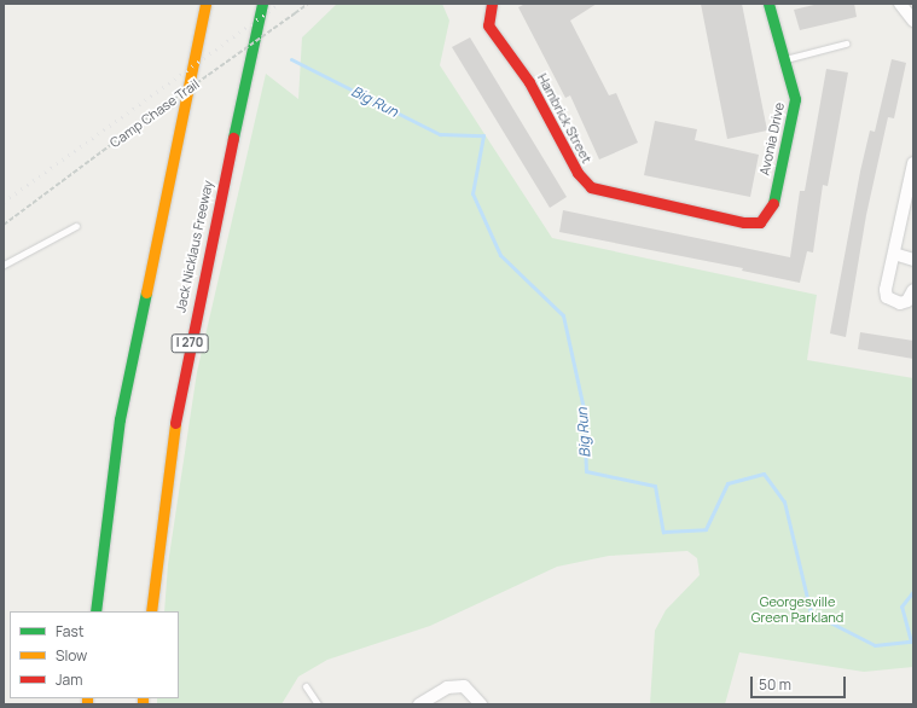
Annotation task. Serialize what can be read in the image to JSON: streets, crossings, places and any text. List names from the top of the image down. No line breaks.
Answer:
{"streets":{"main road":["Hambrick Street","Avonia Drive","Jack Nicklaus Freeway","I 270"],"path":["Camp Chase Trail"]},"crossings":[["Hambrick Street","Avonia Drive"]],"water":["Big Run"],"parks":["Georgesville Green Parkland"],"legend":["Fast","Slow","Jam"],"scale_bar":"50 m"}
